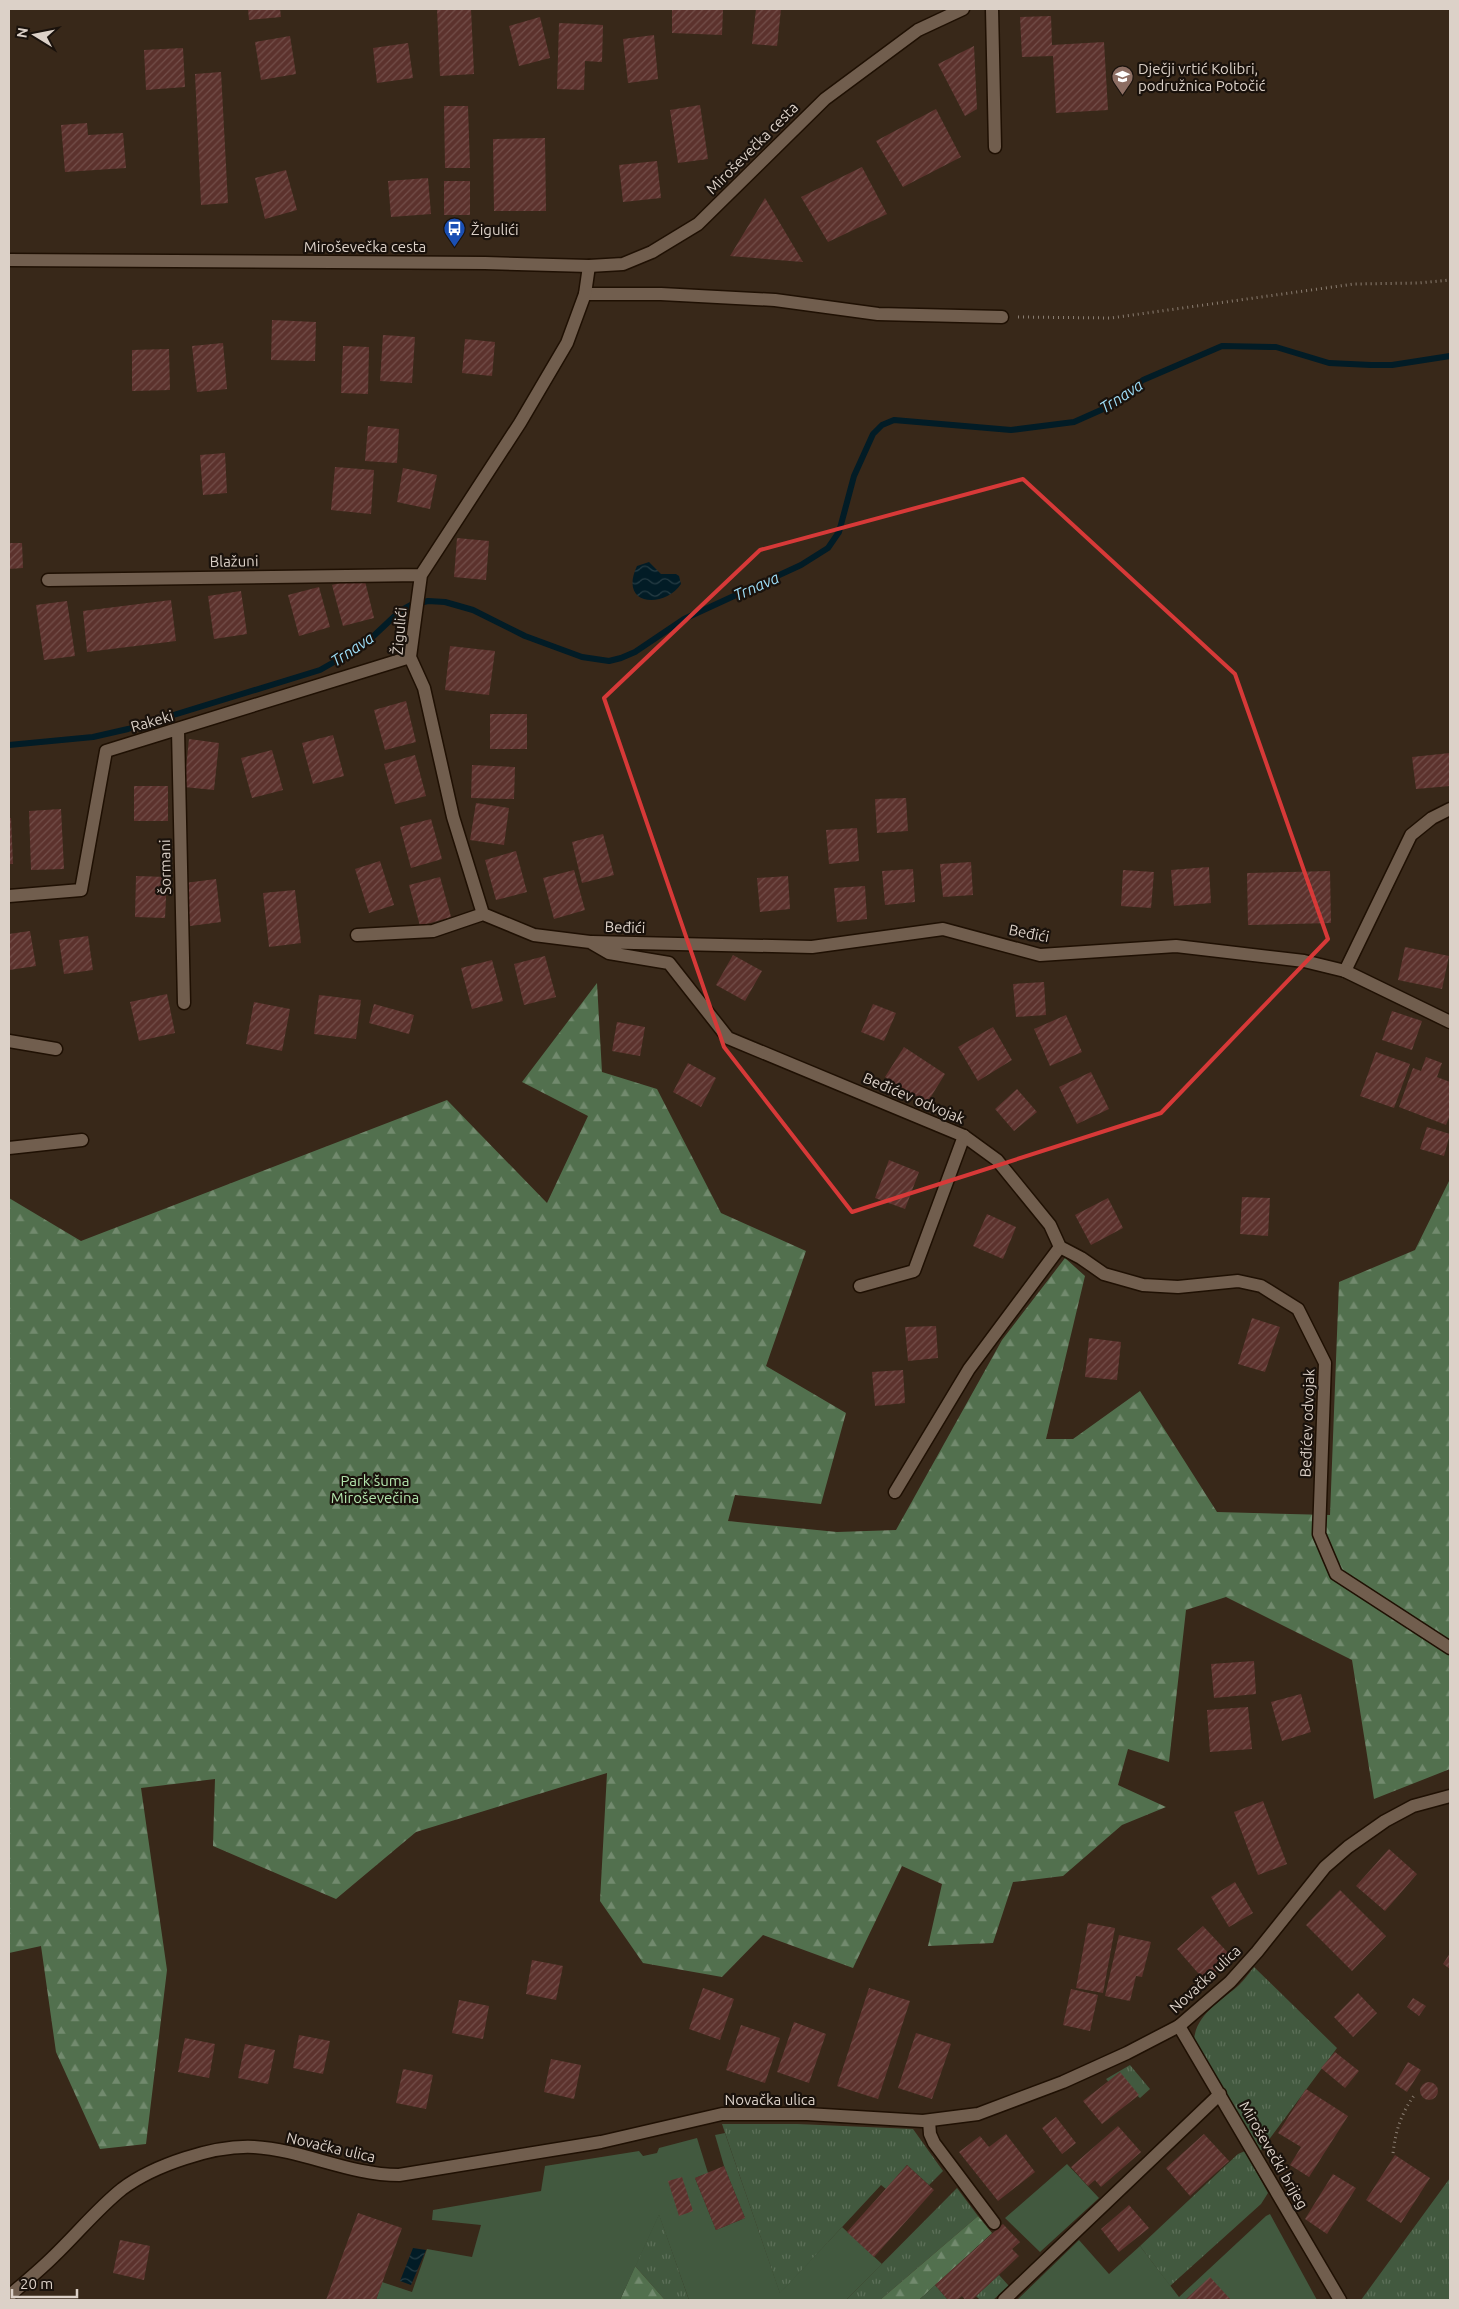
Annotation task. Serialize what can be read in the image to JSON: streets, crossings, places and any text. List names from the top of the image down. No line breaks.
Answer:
{"streets":{"street":["Miroševečka cesta","Blažuni","Žigulići","Rakeki","Šormani","Beđići","Beđićev odvojak","Novačka ulica","Miroševečki brijeg"]},"crossings":[["Miroševečka cesta","Žigulići"],["Blažuni","Žigulići"],["Žigulići","Rakeki"],["Žigulići","Beđićev odvojak"],["Rakeki","Šormani"],["Beđići","Beđićev odvojak"],["Novačka ulica","Miroševečki brijeg"]],"water":["Trnava"],"parks":["Park šuma Miroševečina"],"places":{"school or university":["Dječji vrtić Kolibri, podružnica Potočić"],"bus stop":["Žigulići"]},"scale_bar":"20 m","north":"left"}
